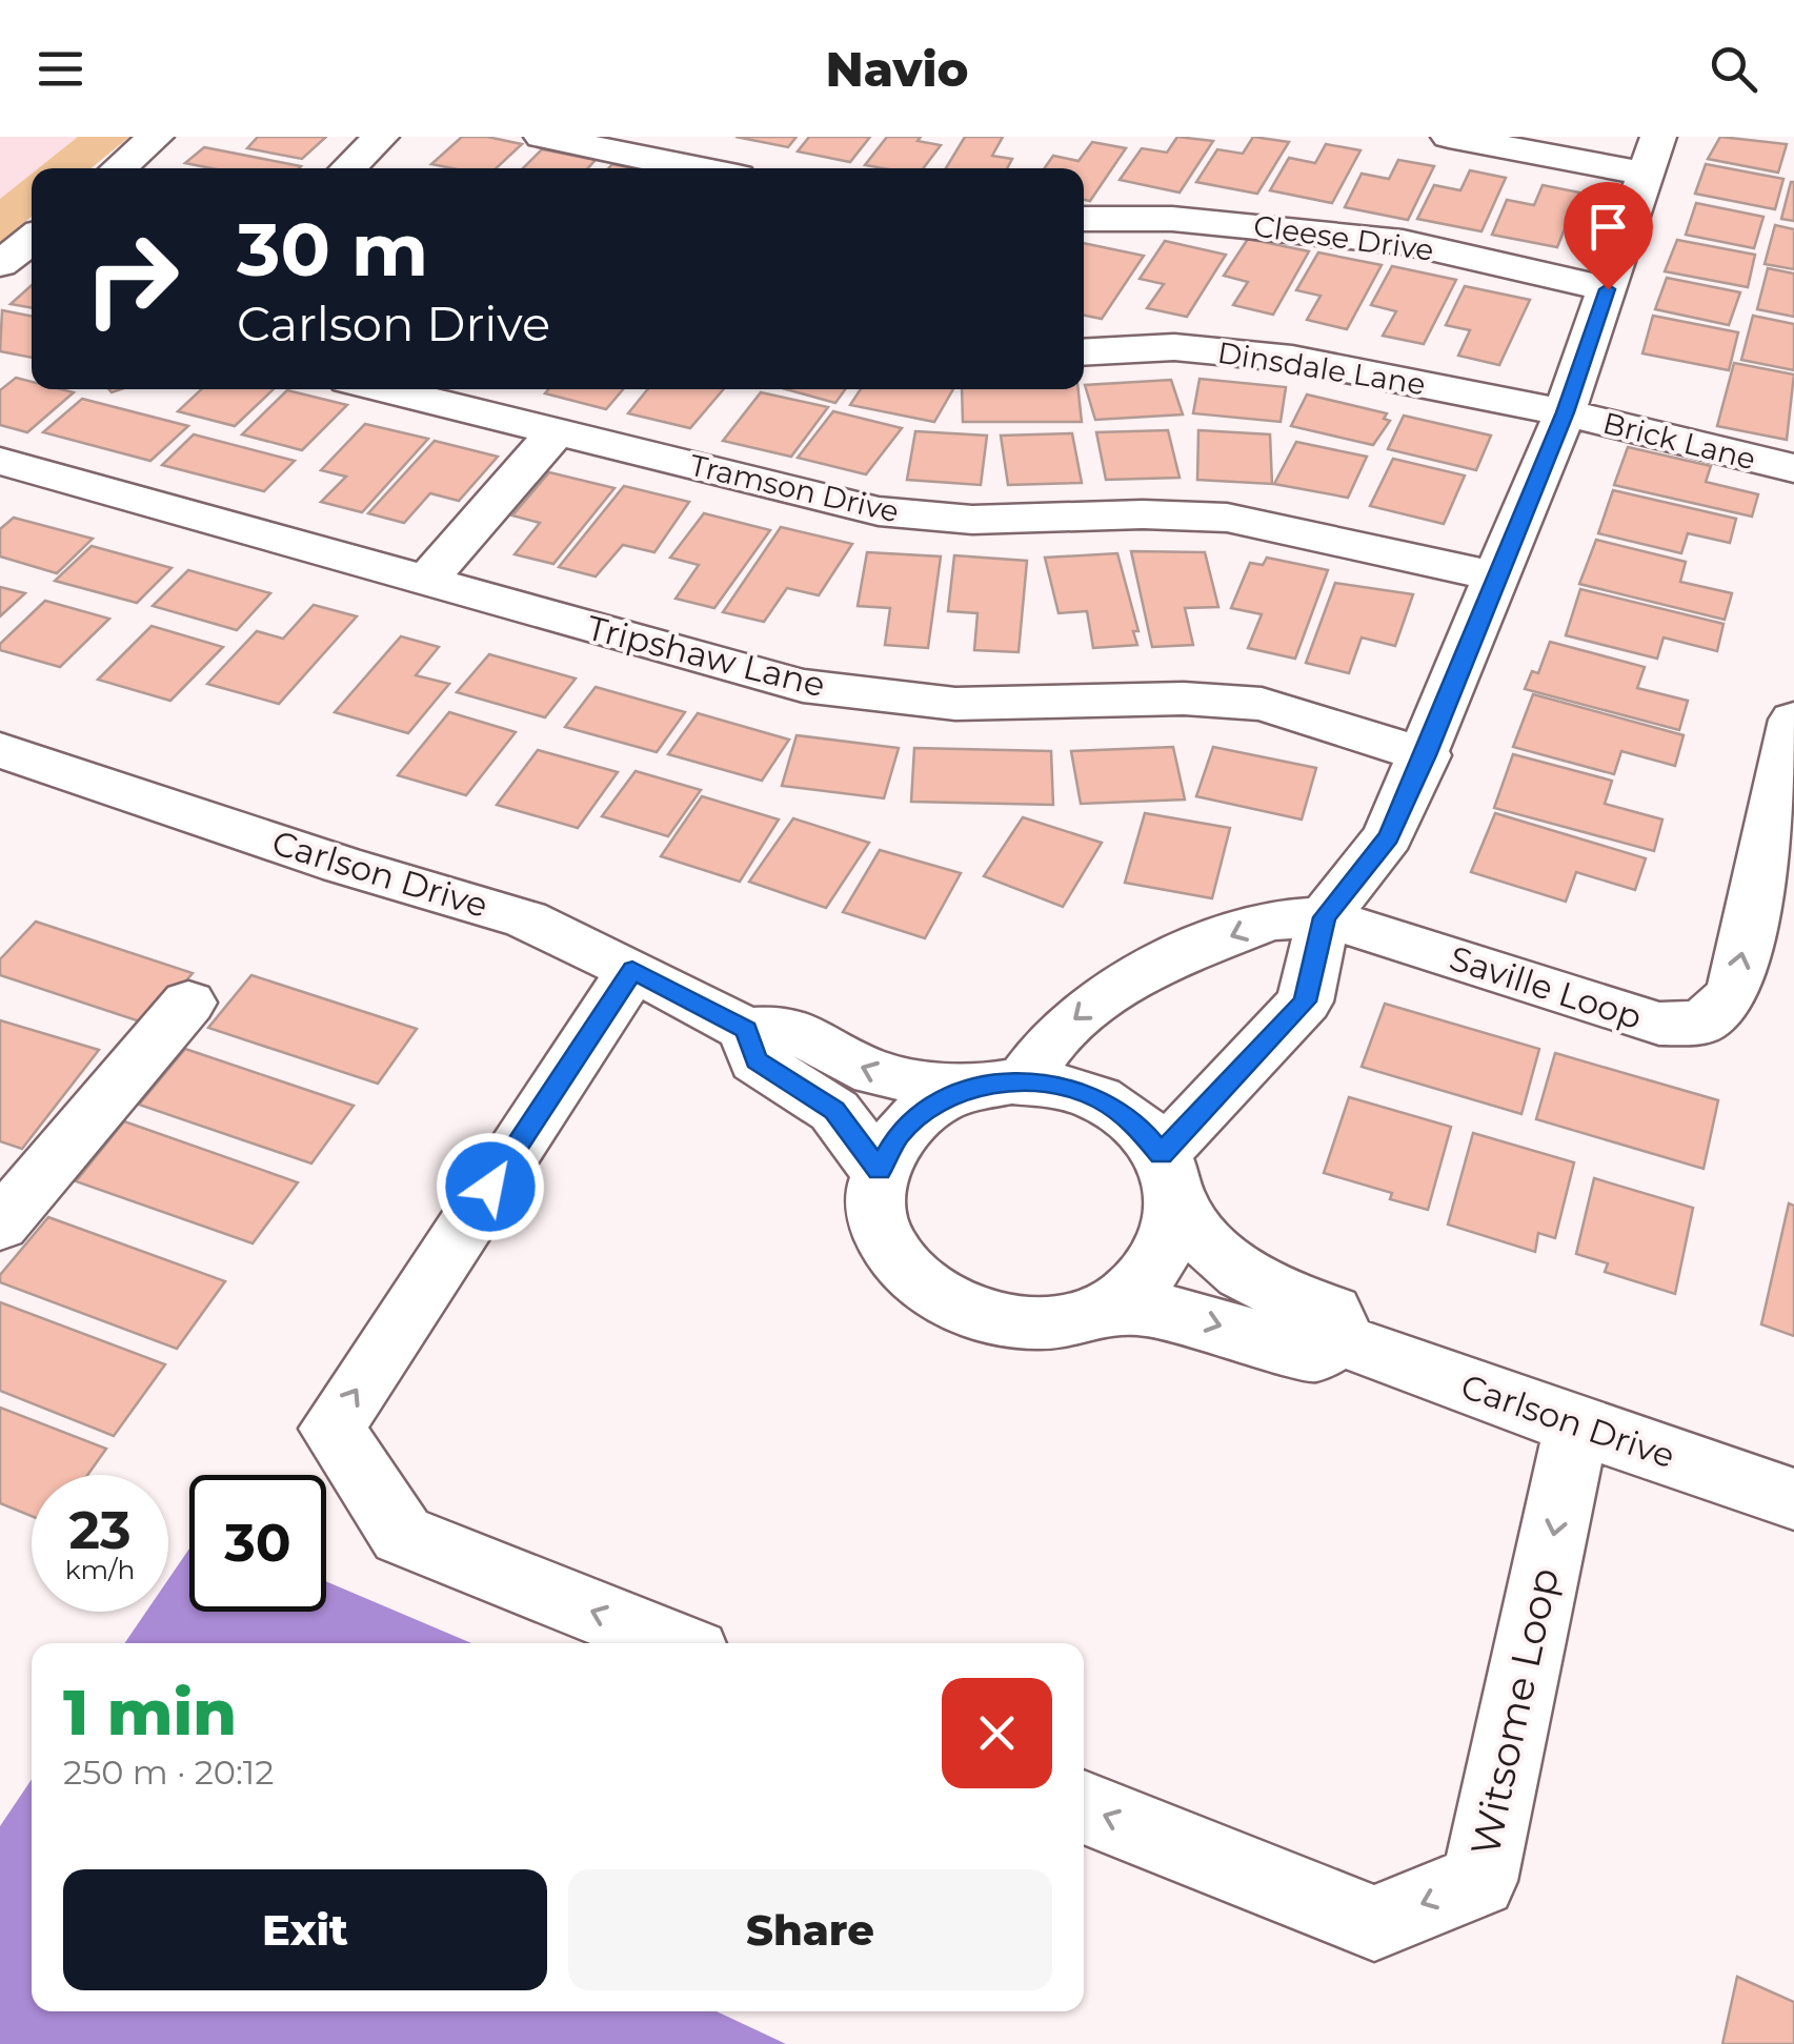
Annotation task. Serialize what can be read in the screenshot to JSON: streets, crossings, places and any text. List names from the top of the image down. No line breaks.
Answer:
{"streets":{"street":["Cleese Drive","Dinsdale Lane","Brick Lane","Tramson Drive","Tripshaw Lane","Carlson Drive","Saville Loop","Witsome Loop"]},"crossings":[["Dinsdale Lane","Brick Lane"],["Carlson Drive","Witsome Loop"]],"page":{"header":"Navio","turn":["30 m","Carlson Drive"],"speed":"23 km/h","limit":"30","heading":["1 min","250 m · 20:12"],"buttons":["Exit","Share"]}}
